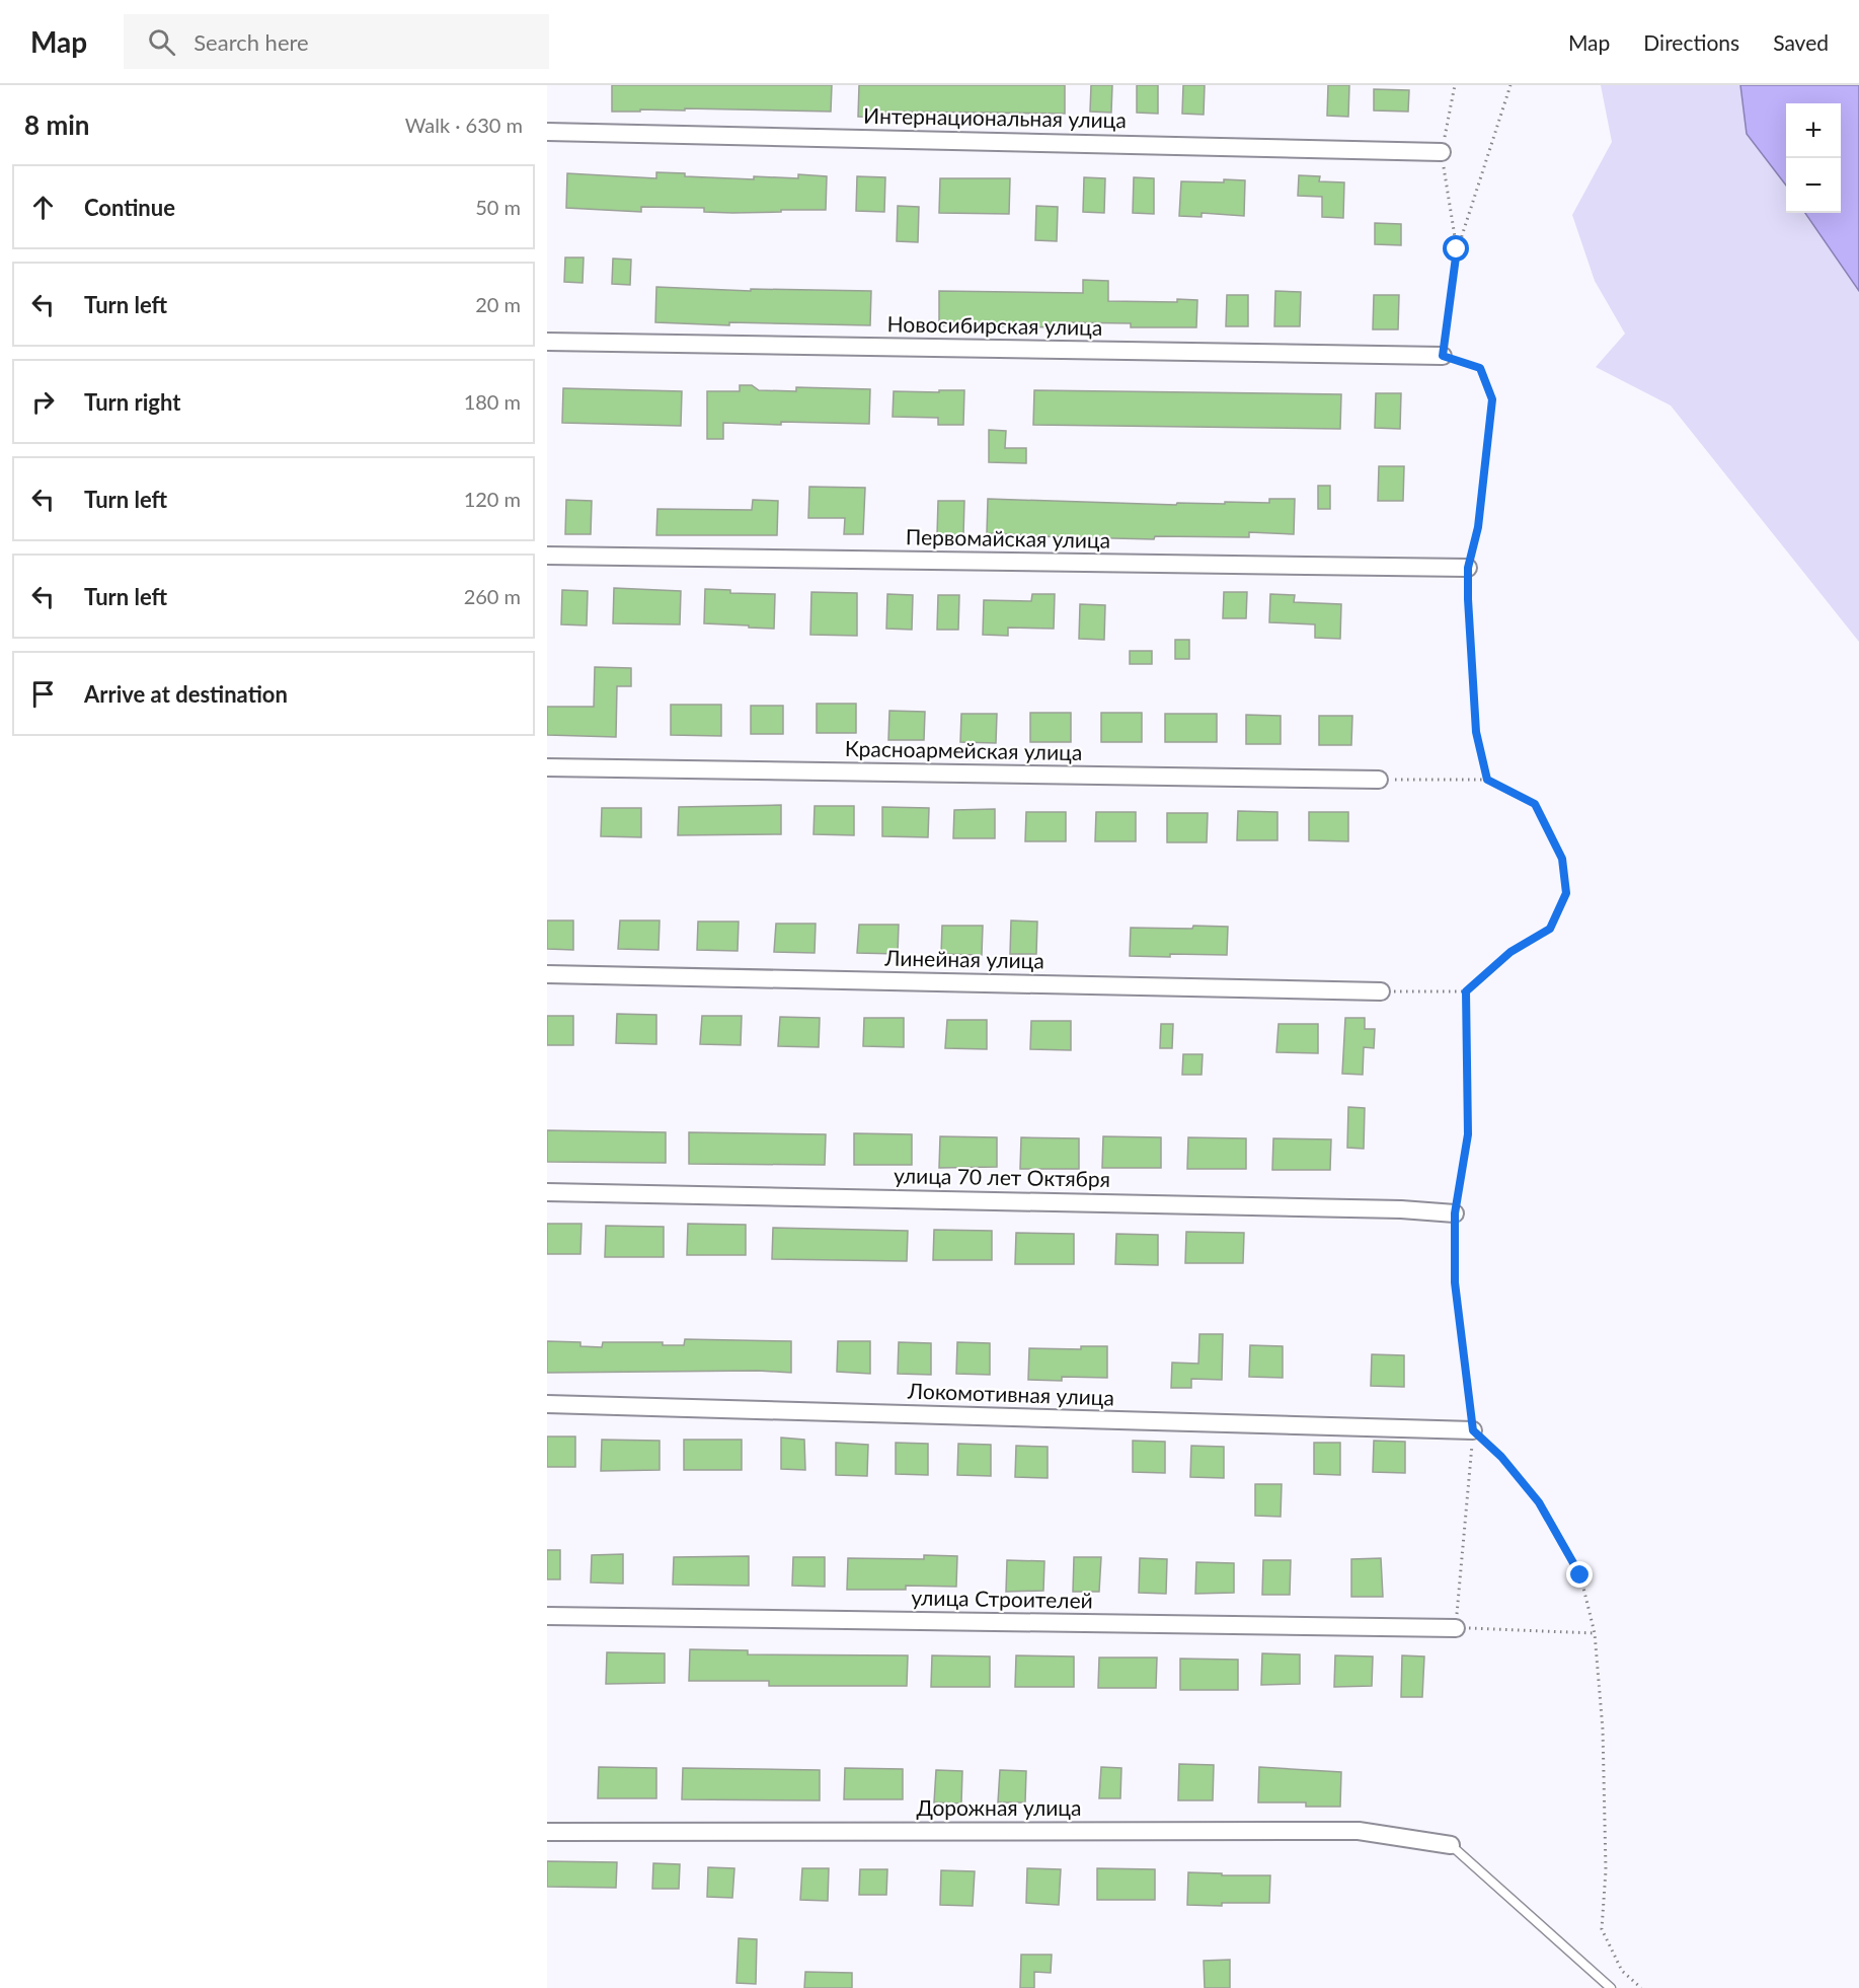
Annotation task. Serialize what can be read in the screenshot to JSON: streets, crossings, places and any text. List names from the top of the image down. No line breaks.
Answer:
{"streets":{"street":["Интернациональная улица","Новосибирская улица","Первомайская улица","Красноармейская улица","Линейная улица","улица 70 лет Октября","Локомотивная улица","улица Строителей","Дорожная улица"]},"page":{"header":"Map","search":"Search here","nav":["Map","Directions","Saved"],"heading":["8 min","Walk · 630 m"],"map_buttons":["+","−"],"list":[["Continue","50 m"],["Turn left","20 m"],["Turn right","180 m"],["Turn left","120 m"],["Turn left","260 m"],"Arrive at destination"]}}
